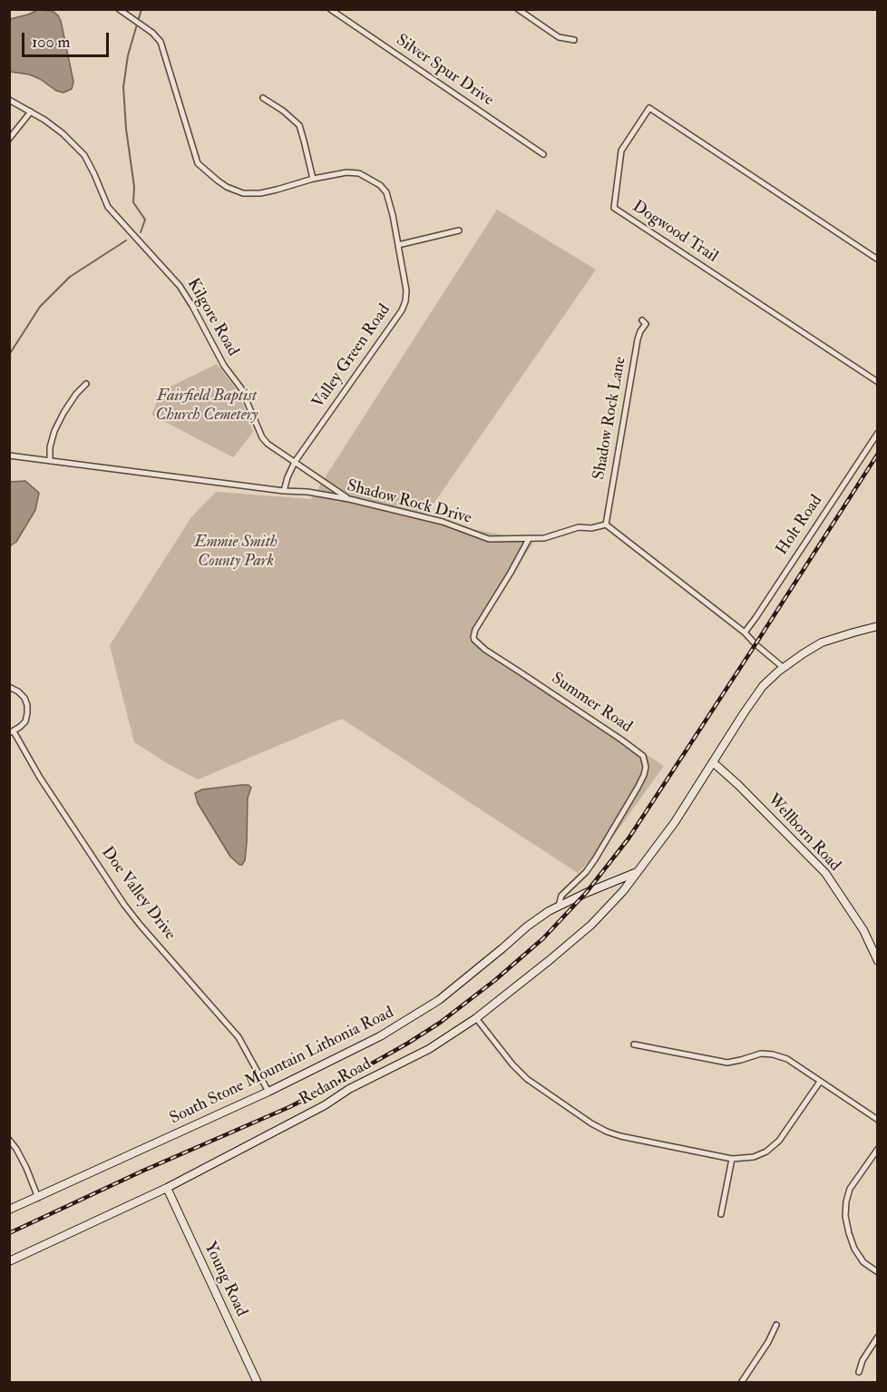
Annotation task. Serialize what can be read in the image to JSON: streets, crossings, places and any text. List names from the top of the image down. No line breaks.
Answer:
{"streets":{"main road":["Wellborn Road","South Stone Mountain Lithonia Road","Redan Road","Young Road"],"street":["Silver Spur Drive","Dogwood Trail","Kilgore Road","Valley Green Road","Shadow Rock Lane","Shadow Rock Drive","Holt Road","Summer Road","Doe Valley Drive"]},"crossings":[["Kilgore Road","Valley Green Road"],["Kilgore Road","Shadow Rock Drive"],["Valley Green Road","Shadow Rock Drive"],["Shadow Rock Lane","Shadow Rock Drive"],["Shadow Rock Drive","Summer Road"],["Summer Road","South Stone Mountain Lithonia Road"],["Wellborn Road","South Stone Mountain Lithonia Road"],["Doe Valley Drive","South Stone Mountain Lithonia Road"],["South Stone Mountain Lithonia Road","Redan Road"],["Redan Road","Young Road"]],"parks":["Fairfield Baptist Church Cemetery","Emmie Smith County Park"],"scale_bar":"100 m"}
